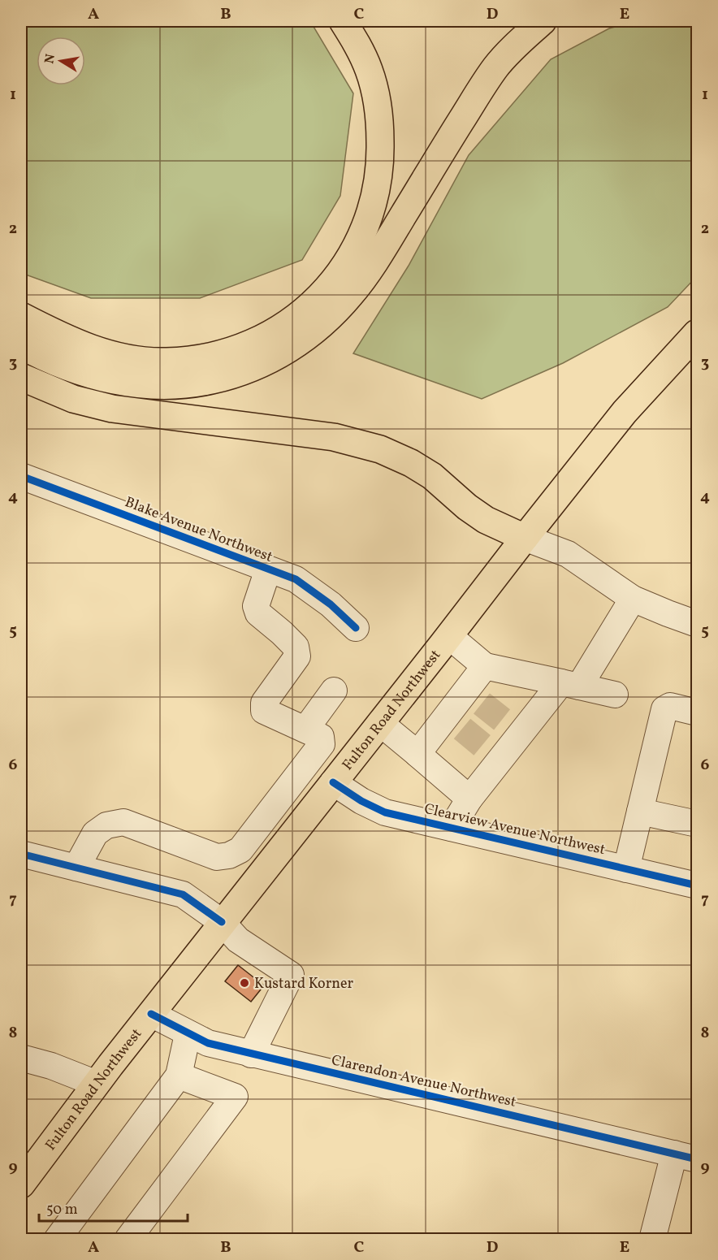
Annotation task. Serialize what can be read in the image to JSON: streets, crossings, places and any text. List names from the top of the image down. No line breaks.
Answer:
{"streets":{"main road":["Fulton Road Northwest"],"street":["Blake Avenue Northwest","Clearview Avenue Northwest","Clarendon Avenue Northwest"]},"crossings":[["Fulton Road Northwest","Clearview Avenue Northwest"],["Fulton Road Northwest","Clarendon Avenue Northwest"]],"places":["Kustard Korner"],"scale_bar":"50 m","north":"left","grid":{"columns":["A","B","C","D","E"],"rows":["1","2","3","4","5","6","7","8","9"]}}
